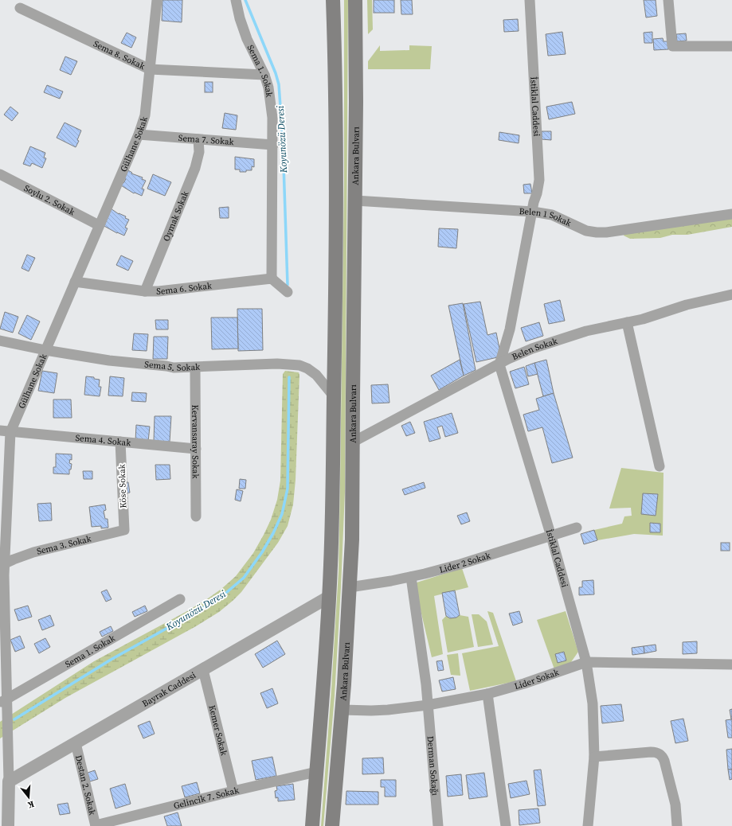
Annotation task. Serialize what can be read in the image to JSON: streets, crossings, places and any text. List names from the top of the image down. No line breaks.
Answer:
{"streets":{"main road":["Ankara Bulvarı"],"street":["Sema 8. Sokak","Sema 1. Sokak","İstiklal Caddesi","Sema 7. Sokak","Gülhane Sokak","Soylu 2. Sokak","Oymak Sokak","Belen 1 Sokak","Sema 6. Sokak","Belen Sokak","Sema 5. Sokak","Sema 4. Sokak","Kervansaray Sokak","Köse Sokak","Sema 3. Sokak","Lider 2 Sokak","Lider Sokak","Bayrak Caddesi","Kemer Sokak","Derman Sokağı","Destan 2. Sokak","Gelincik 7. Sokak"]},"crossings":[["Sema 8. Sokak","Sema 1. Sokak"],["Sema 8. Sokak","Gülhane Sokak"],["Sema 1. Sokak","Sema 7. Sokak"],["Sema 1. Sokak","Gülhane Sokak"],["Sema 1. Sokak","Sema 6. Sokak"],["İstiklal Caddesi","Belen 1 Sokak"],["İstiklal Caddesi","Belen Sokak"],["İstiklal Caddesi","Lider 2 Sokak"],["İstiklal Caddesi","Lider Sokak"],["Sema 7. Sokak","Gülhane Sokak"],["Sema 7. Sokak","Oymak Sokak"],["Gülhane Sokak","Soylu 2. Sokak"],["Gülhane Sokak","Sema 6. Sokak"],["Gülhane Sokak","Sema 5. Sokak"],["Gülhane Sokak","Sema 4. Sokak"],["Gülhane Sokak","Sema 3. Sokak"],["Gülhane Sokak","Bayrak Caddesi"],["Ankara Bulvarı","Belen 1 Sokak"],["Ankara Bulvarı","Belen Sokak"],["Ankara Bulvarı","Lider 2 Sokak"],["Ankara Bulvarı","Lider Sokak"],["Oymak Sokak","Sema 6. Sokak"],["Sema 5. Sokak","Kervansaray Sokak"],["Sema 4. Sokak","Kervansaray Sokak"],["Sema 4. Sokak","Köse Sokak"],["Köse Sokak","Sema 3. Sokak"],["Lider 2 Sokak","Derman Sokağı"],["Lider Sokak","Derman Sokağı"],["Bayrak Caddesi","Kemer Sokak"],["Bayrak Caddesi","Destan 2. Sokak"],["Kemer Sokak","Gelincik 7. Sokak"],["Destan 2. Sokak","Gelincik 7. Sokak"]],"water":["Koyunözü Deresi"],"north":"bottom"}
